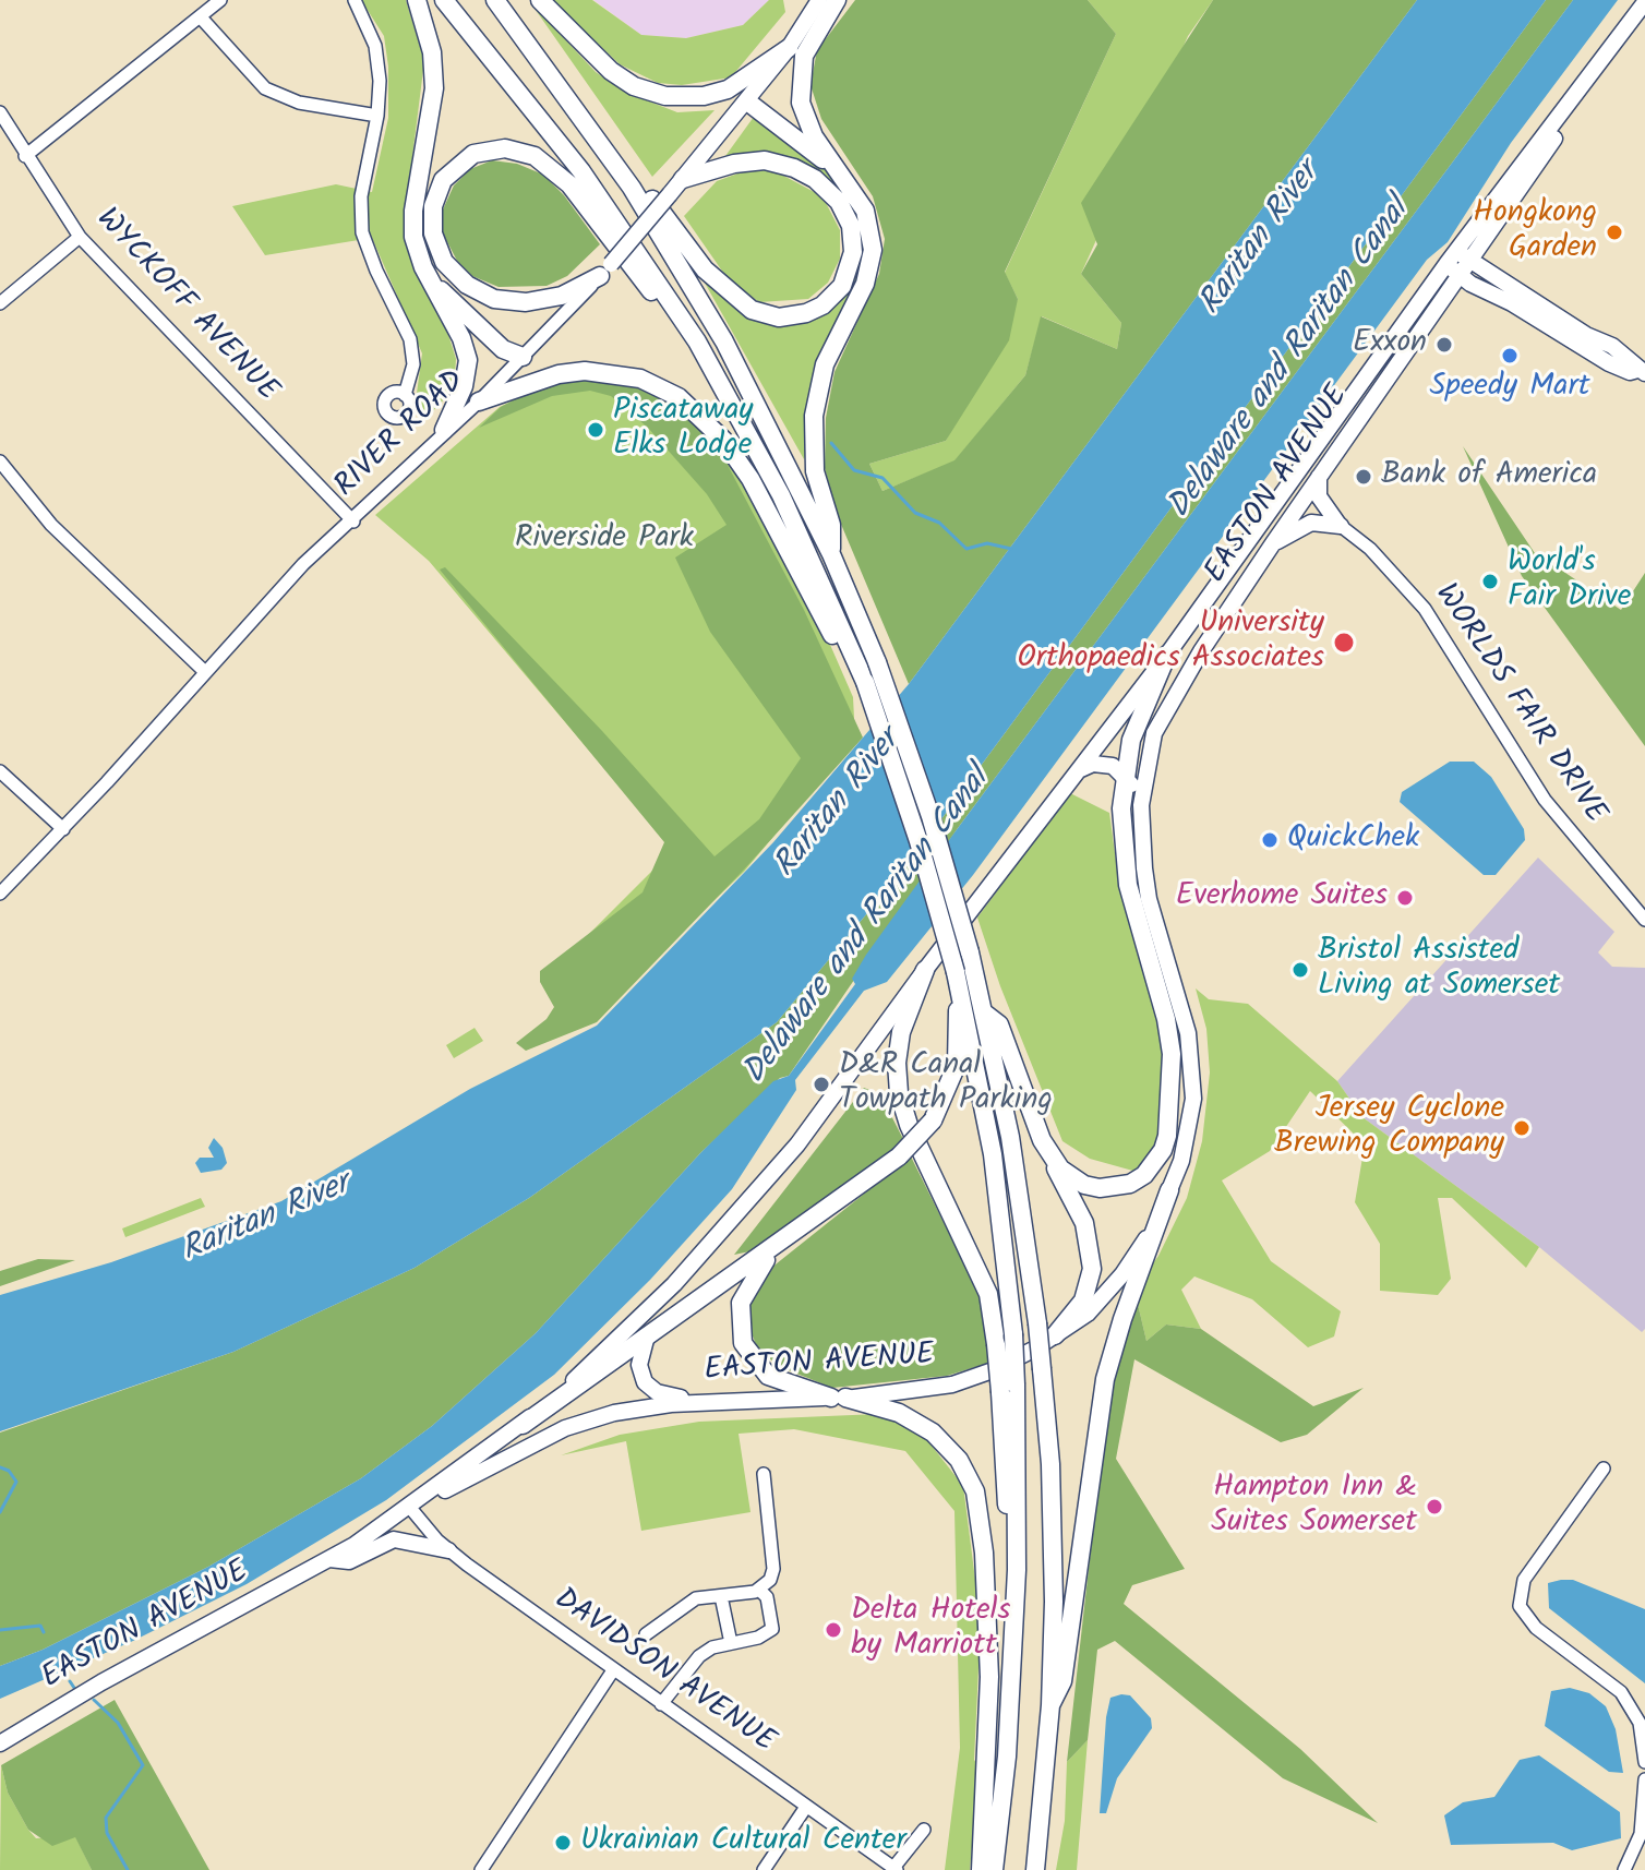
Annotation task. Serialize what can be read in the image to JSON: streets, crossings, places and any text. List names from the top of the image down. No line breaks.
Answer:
{"streets":{"main road":["RIVER ROAD","EASTON AVENUE"],"street":["WYCKOFF AVENUE","WORLDS FAIR DRIVE","DAVIDSON AVENUE"]},"crossings":[["WYCKOFF AVENUE","RIVER ROAD"],["EASTON AVENUE","DAVIDSON AVENUE"]],"water":["Raritan River","Delaware and Raritan Canal"],"parks":["Riverside Park"],"places":["Hongkong Garden","Exxon","Speedy Mart","Piscataway Elks Lodge","Bank of America","World's Fair Drive","University Orthopaedics Associates","QuickChek","Everhome Suites","Bristol Assisted Living at Somerset","D&R Canal Towpath Parking","Jersey Cyclone Brewing Company","Hampton Inn & Suites Somerset","Delta Hotels by Marriott","Ukrainian Cultural Center"]}
